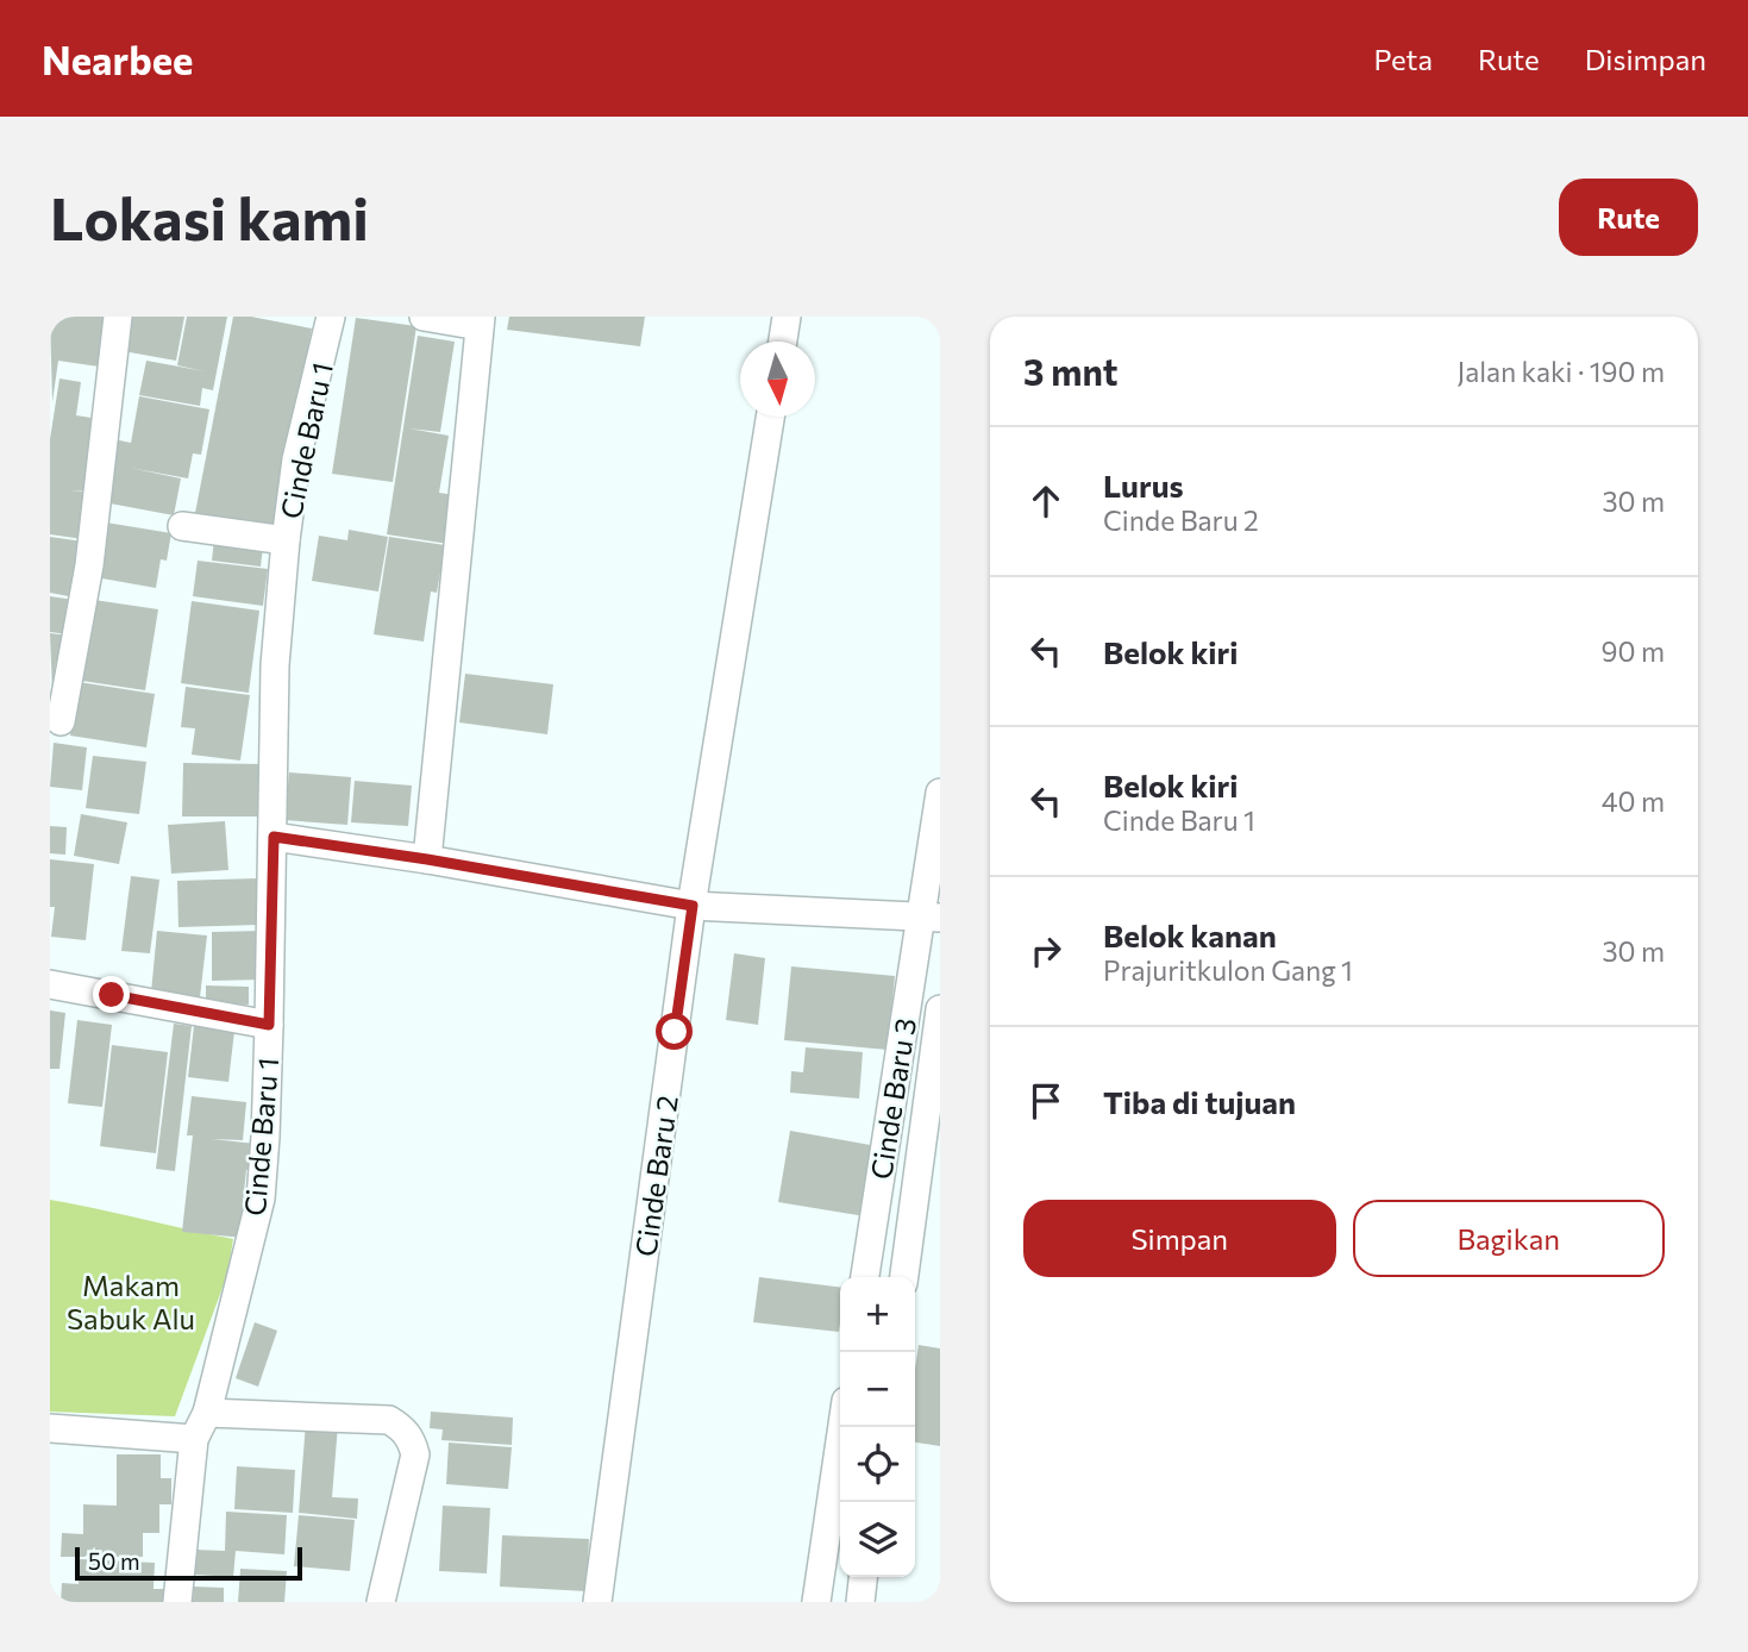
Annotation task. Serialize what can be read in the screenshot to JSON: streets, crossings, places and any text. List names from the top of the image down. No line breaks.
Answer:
{"streets":{"street":["Cinde Baru 1","Cinde Baru 3","Cinde Baru 2"]},"parks":["Makam Sabuk Alu"],"scale_bar":"50 m","north":"bottom","page":{"header":"Nearbee","nav":["Peta","Rute","Disimpan"],"buttons":["Rute",["Simpan","Bagikan"]],"title":"Lokasi kami","heading":["3 mnt","Jalan kaki · 190 m"],"list":[["Lurus","Cinde Baru 2","30 m"],["Belok kiri","90 m"],["Belok kiri","Cinde Baru 1","40 m"],["Belok kanan","Prajuritkulon Gang 1","30 m"],"Tiba di tujuan"],"map_buttons":["+","−"],"scale":"50 m"}}
